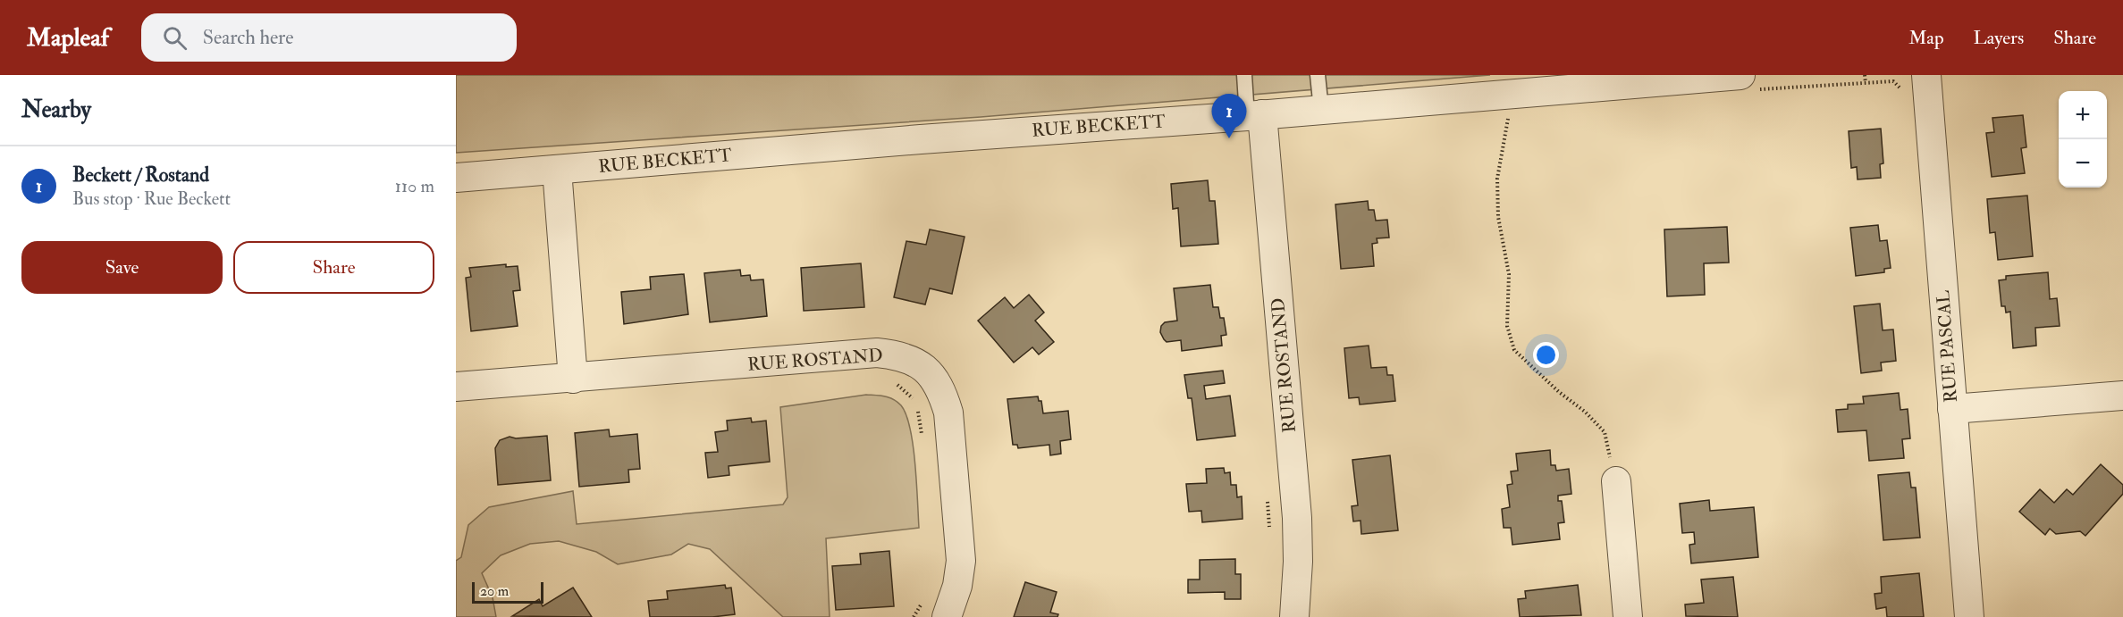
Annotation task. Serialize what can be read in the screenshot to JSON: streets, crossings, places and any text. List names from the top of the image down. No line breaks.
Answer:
{"streets":{"street":["RUE BECKETT","RUE PASCAL","RUE ROSTAND"]},"crossings":[["RUE BECKETT","RUE ROSTAND"]],"scale_bar":"20 m","page":{"header":"Mapleaf","search":"Search here","nav":["Map","Layers","Share"],"heading":"Nearby","map_buttons":["+","−"],"pins":"1","list":[{"mark":"1","name":"Beckett / Rostand","note":"Bus stop · Rue Beckett","value":"110 m"}],"buttons":["Save","Share"],"scale":"20 m"}}
